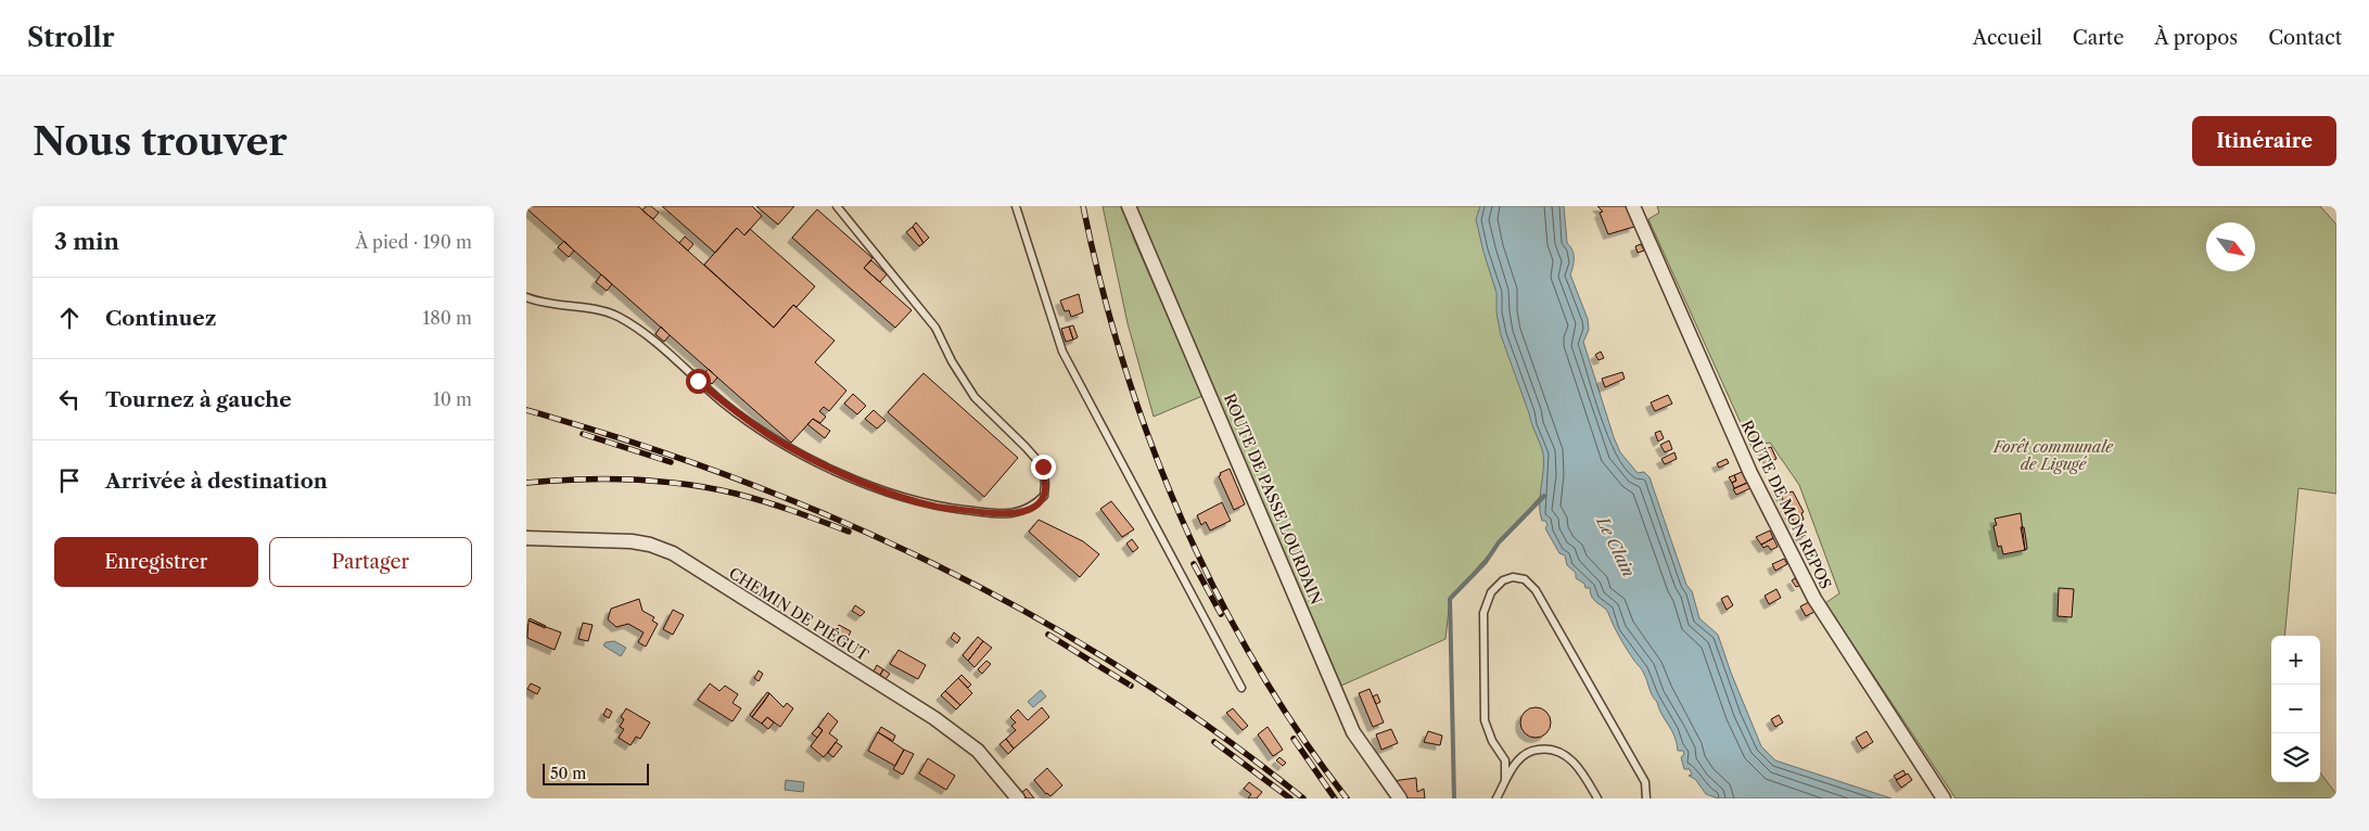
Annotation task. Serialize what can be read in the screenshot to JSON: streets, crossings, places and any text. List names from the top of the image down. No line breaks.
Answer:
{"streets":{"street":["ROUTE DE PASSE LOURDAIN","ROUTE DE MON REPOS","CHEMIN DE PIÉGUT"]},"water":["Le Clain"],"parks":["Forêt communale de Ligugé"],"scale_bar":"50 m","north":"bottom right","page":{"header":"Strollr","nav":["Accueil","Carte","À propos","Contact"],"buttons":["Itinéraire",["Enregistrer","Partager"]],"title":"Nous trouver","heading":["3 min","À pied · 190 m"],"list":[["Continuez","180 m"],["Tournez à gauche","10 m"],"Arrivée à destination"],"map_buttons":["+","−"],"scale":"50 m"}}
